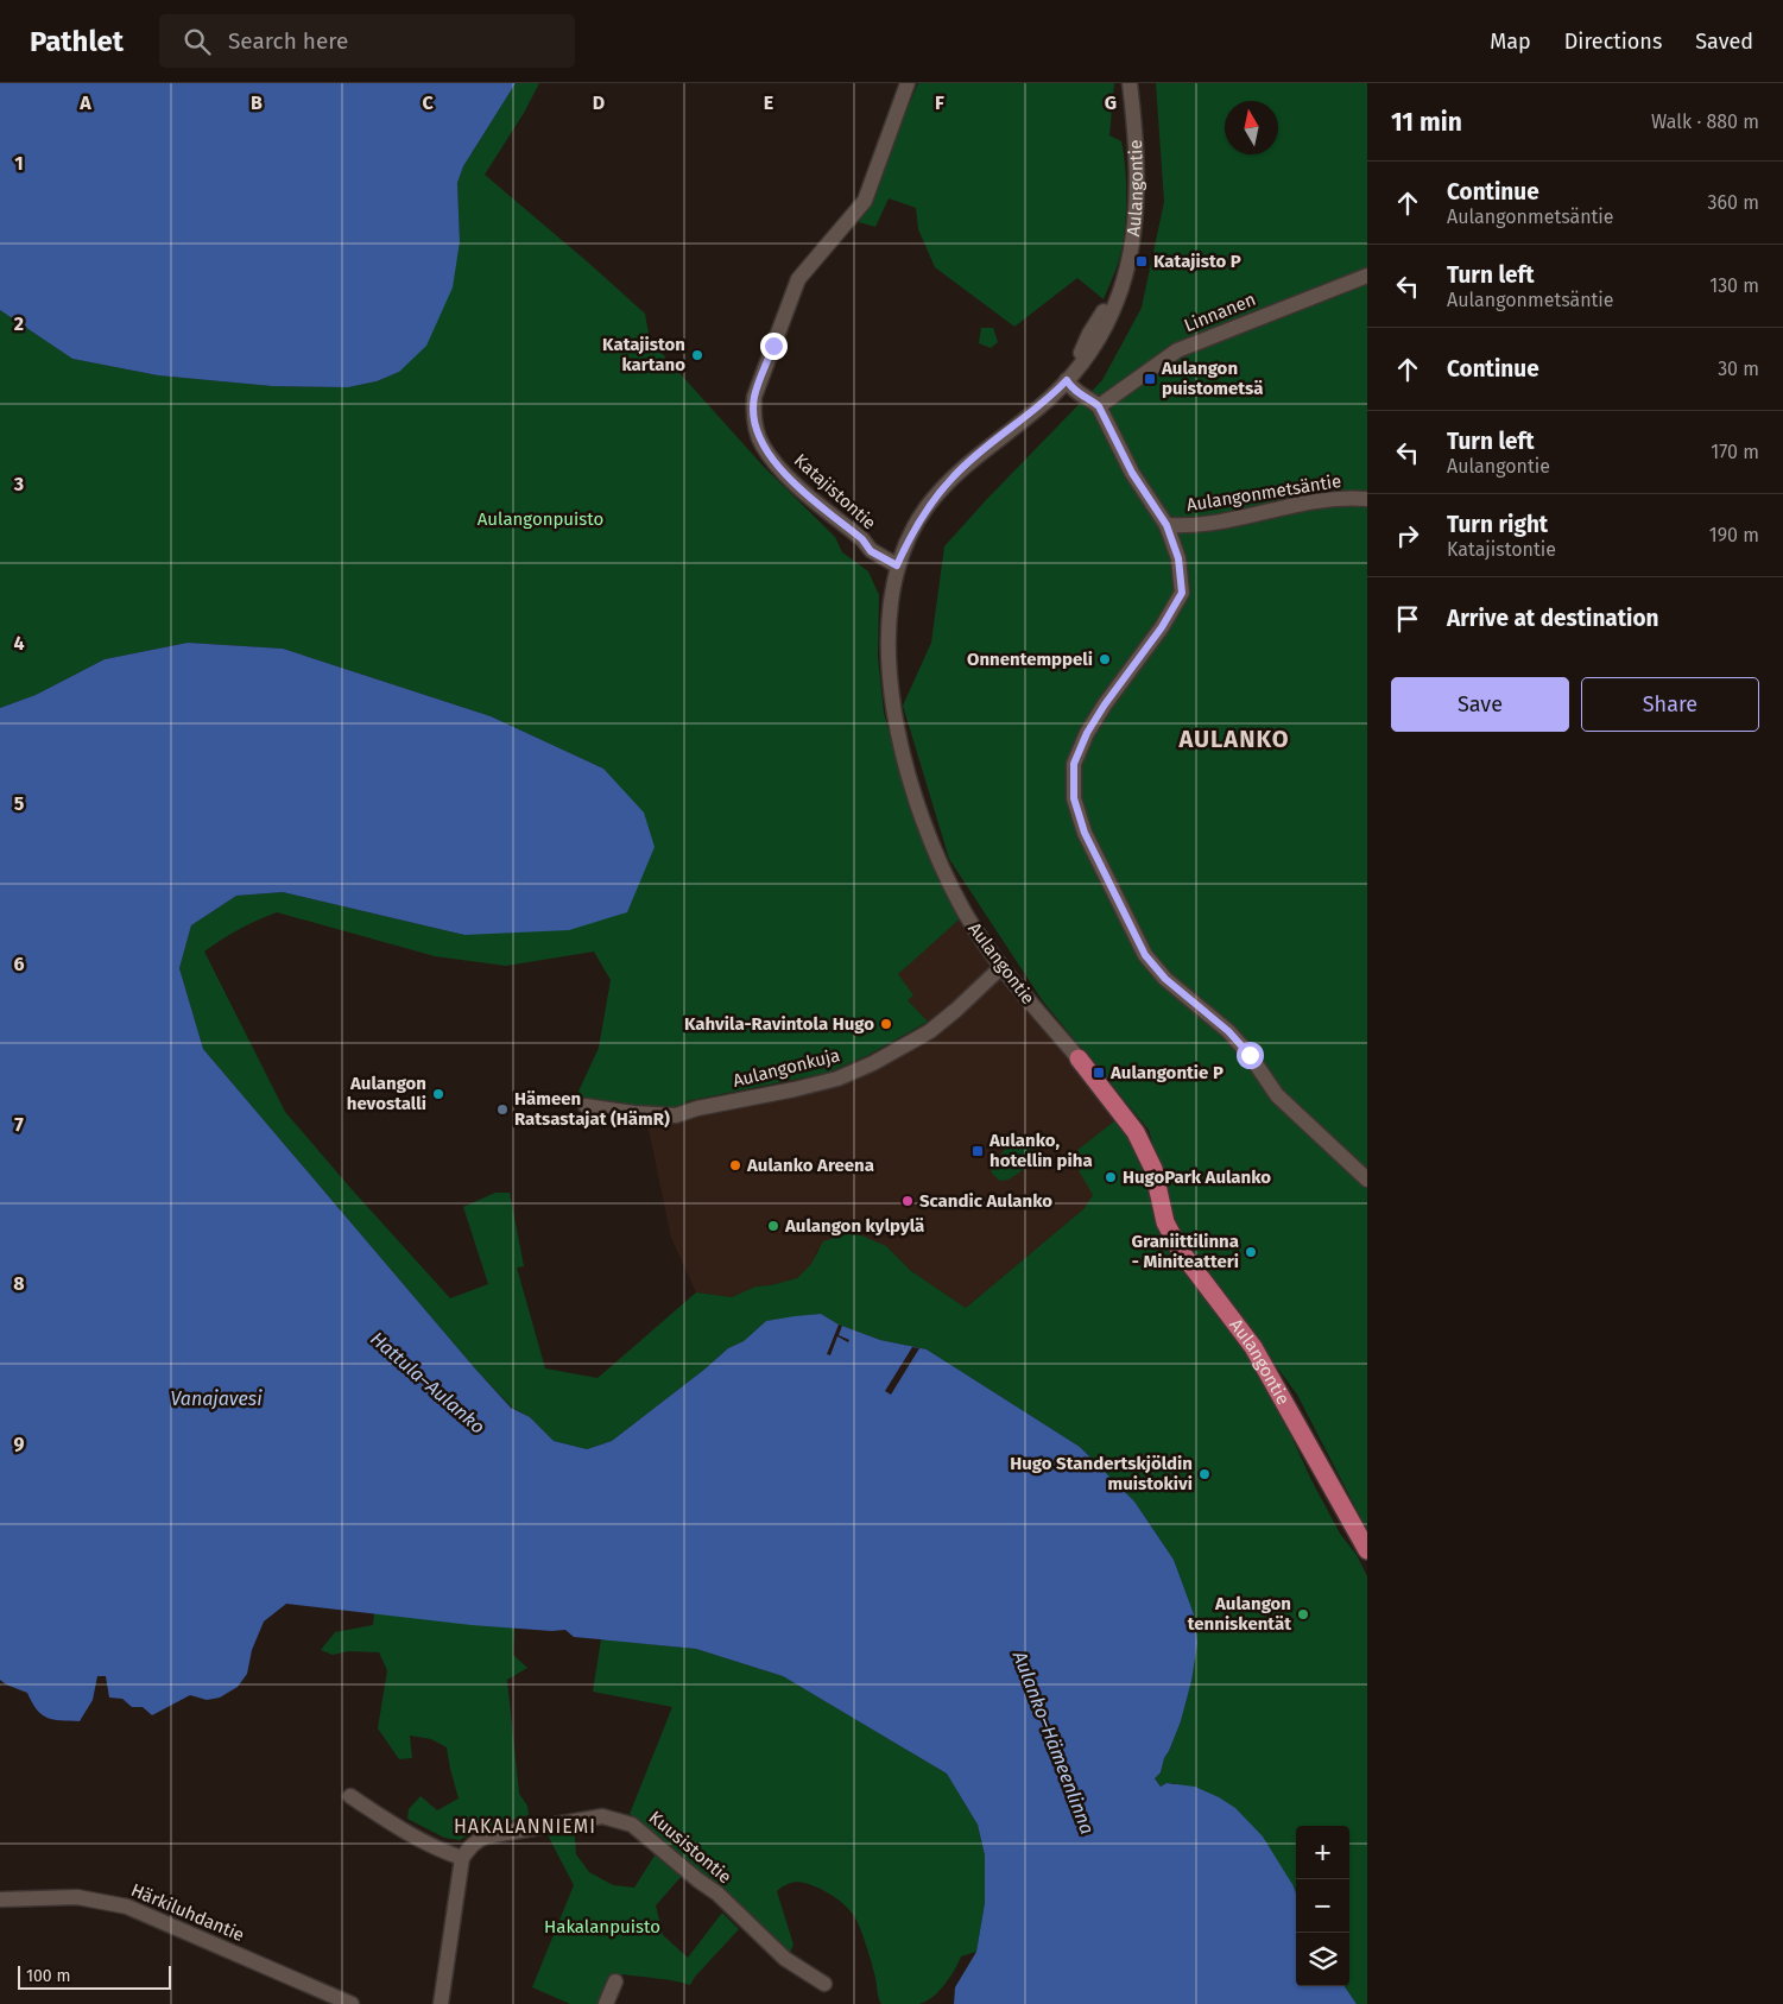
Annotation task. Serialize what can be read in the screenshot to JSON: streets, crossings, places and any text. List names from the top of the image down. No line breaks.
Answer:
{"streets":{"main road":["Aulangontie"],"street":["Linnanen","Katajistontie","Aulangonmetsäntie","Aulangonkuja","Kuusistontie","Härkiluhdantie"]},"crossings":[["Aulangontie","Katajistontie"],["Aulangontie","Aulangonmetsäntie"],["Aulangontie","Aulangonkuja"],["Linnanen","Aulangonmetsäntie"]],"districts":["AULANKO","HAKALANNIEMI"],"water":["Hattula–Aulanko","Vanajavesi","Aulanko–Hämeenlinna"],"parks":["Aulangonpuisto","Hakalanpuisto"],"places":{"transit":["Katajisto P","Aulangon puistometsä","Aulangontie P","Aulanko, hotellin piha"],"other":["Katajiston kartano","Onnentemppeli","Kahvila-Ravintola Hugo","Aulangon hevostalli","Hämeen Ratsastajat (HämR)","Aulanko Areena","HugoPark Aulanko","Scandic Aulanko","Aulangon kylpylä","Graniittilinna - Miniteatteri","Hugo Standertskjöldin muistokivi","Aulangon tenniskentät"]},"scale_bar":"100 m","north":"top","page":{"header":"Pathlet","search":"Search here","nav":["Map","Directions","Saved"],"heading":["11 min","Walk · 880 m"],"list":[["Continue","Aulangonmetsäntie","360 m"],["Turn left","Aulangonmetsäntie","130 m"],["Continue","30 m"],["Turn left","Aulangontie","170 m"],["Turn right","Katajistontie","190 m"],"Arrive at destination"],"buttons":["Save","Share"],"map_buttons":["+","−"],"scale":"100 m"},"grid":{"columns":["A","B","C","D","E","F","G"],"rows":["1","2","3","4","5","6","7","8","9"]}}
